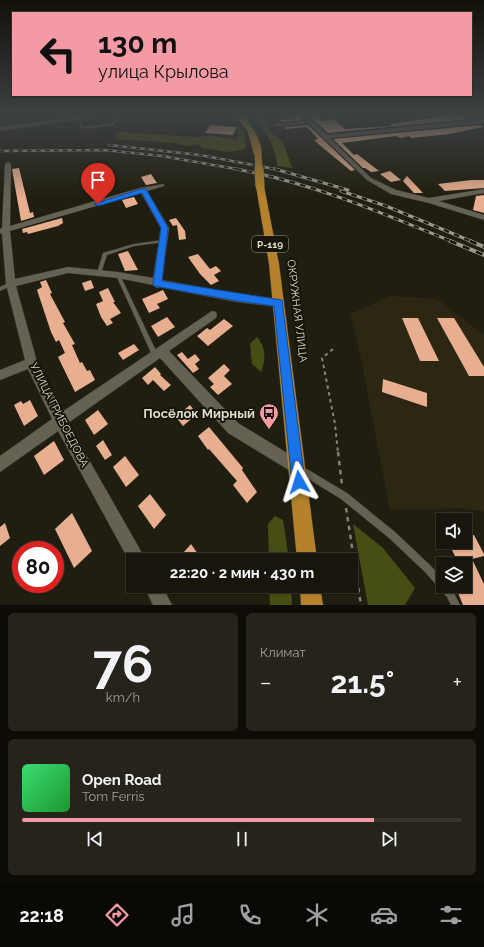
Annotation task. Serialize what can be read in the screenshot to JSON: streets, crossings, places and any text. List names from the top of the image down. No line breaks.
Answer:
{"streets":{"highway":["Р-119","ОКРУЖНАЯ УЛИЦА"],"street":["УЛИЦА ГРИБОЕДОВА"]},"places":{"bus stop":["Посёлок Мирный"]},"page":{"turn":["130 m","улица Крылова"],"limit":"80","trip":"22:20 · 2 мин · 430 m","tile":[["76","km/h"],"Климат"],"heat":["−","21.5°","+"],"song":["Open Road","Tom Ferris"],"tabs":"22:18"}}
